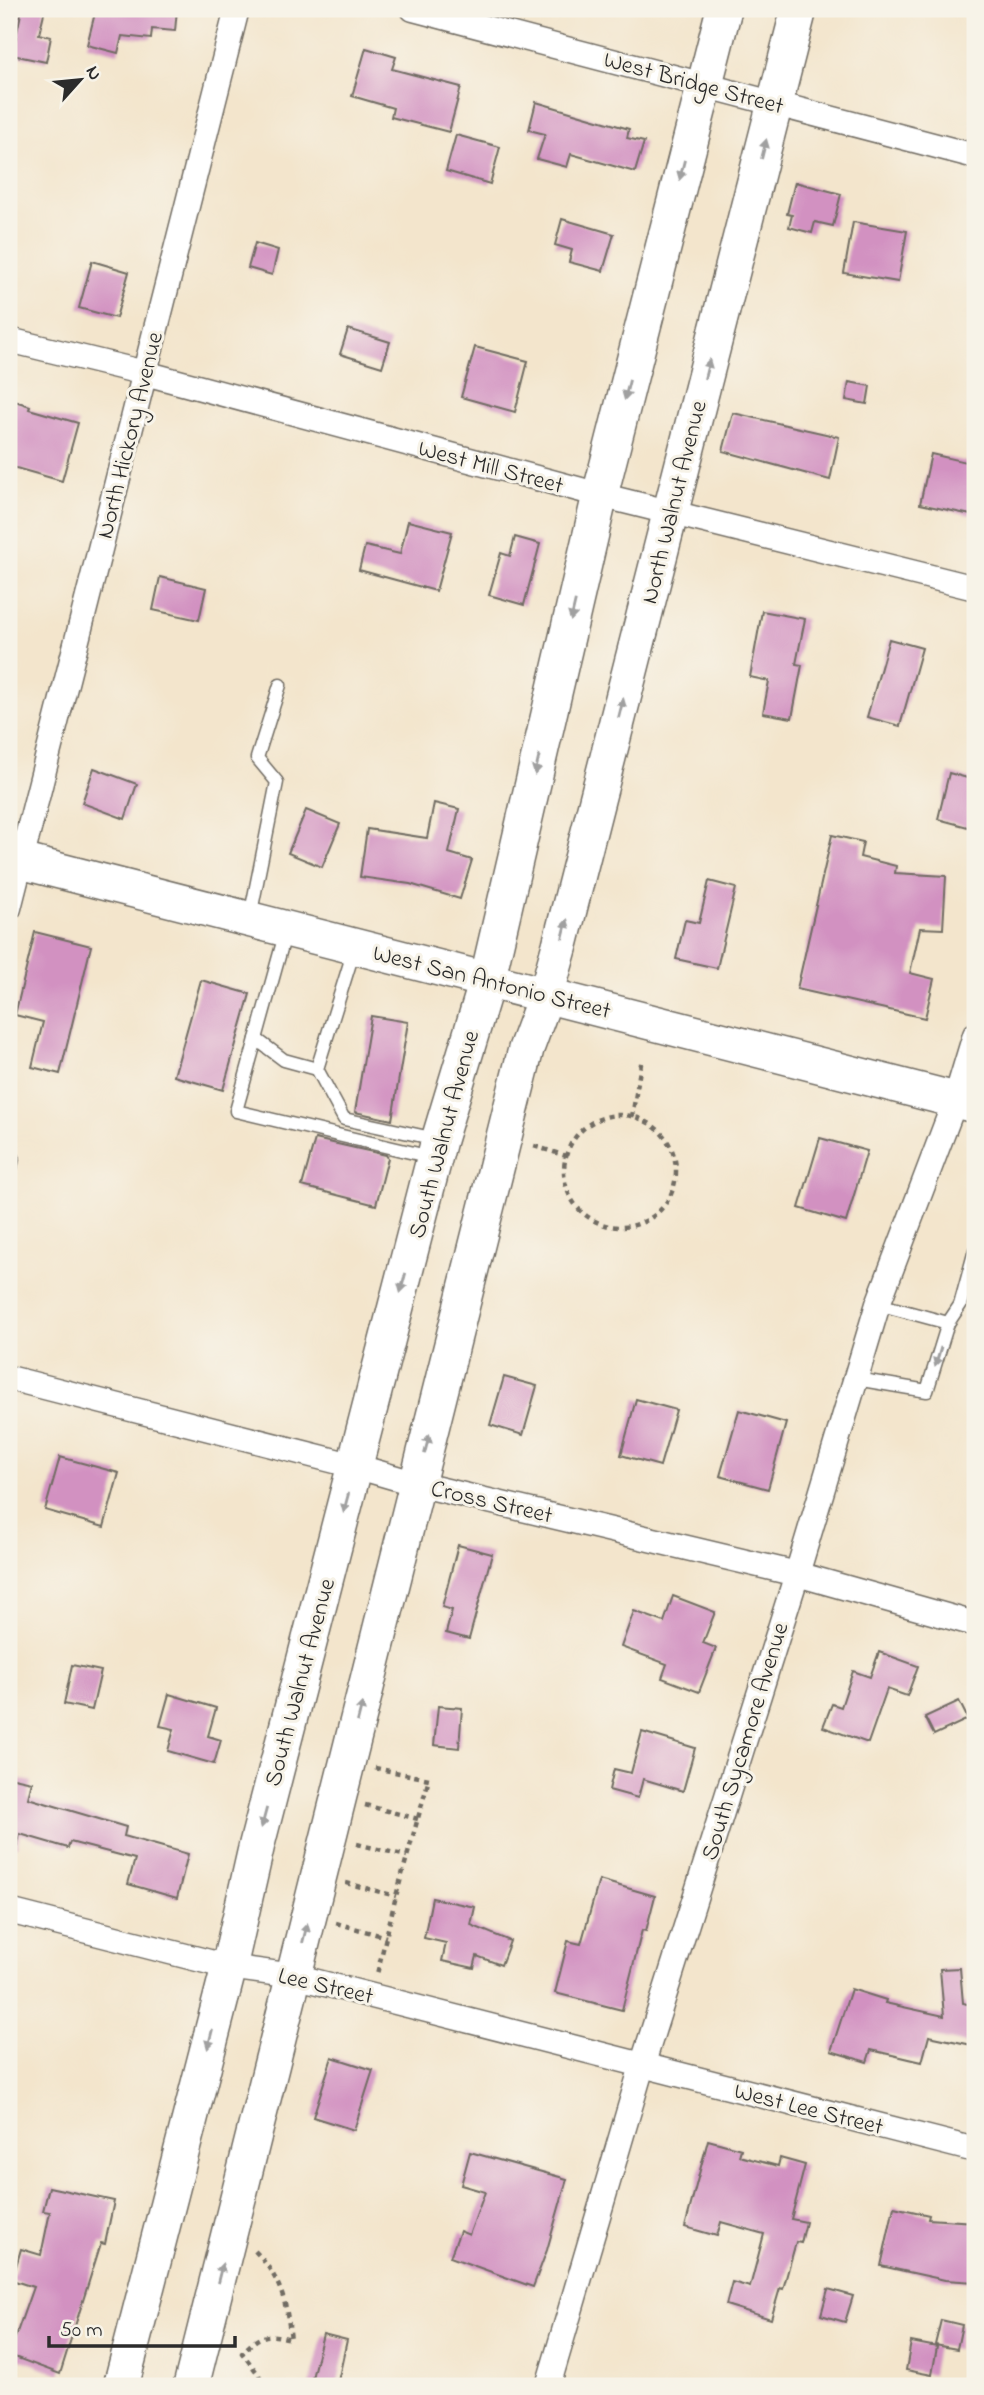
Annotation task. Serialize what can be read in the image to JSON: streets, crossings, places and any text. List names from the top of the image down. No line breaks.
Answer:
{"streets":{"main road":["North Walnut Avenue","West San Antonio Street","South Walnut Avenue"],"street":["West Bridge Street","North Hickory Avenue","West Mill Street","Cross Street","South Sycamore Avenue","Lee Street","West Lee Street"]},"crossings":[["West Bridge Street","North Walnut Avenue"],["North Hickory Avenue","West Mill Street"],["North Hickory Avenue","West San Antonio Street"],["West Mill Street","North Walnut Avenue"],["North Walnut Avenue","West San Antonio Street"],["West San Antonio Street","South Walnut Avenue"],["West San Antonio Street","South Sycamore Avenue"],["South Walnut Avenue","Cross Street"],["South Walnut Avenue","Lee Street"],["Cross Street","South Sycamore Avenue"],["South Sycamore Avenue","Lee Street"],["South Sycamore Avenue","West Lee Street"],["Lee Street","West Lee Street"]],"scale_bar":"50 m","north":"top right"}
